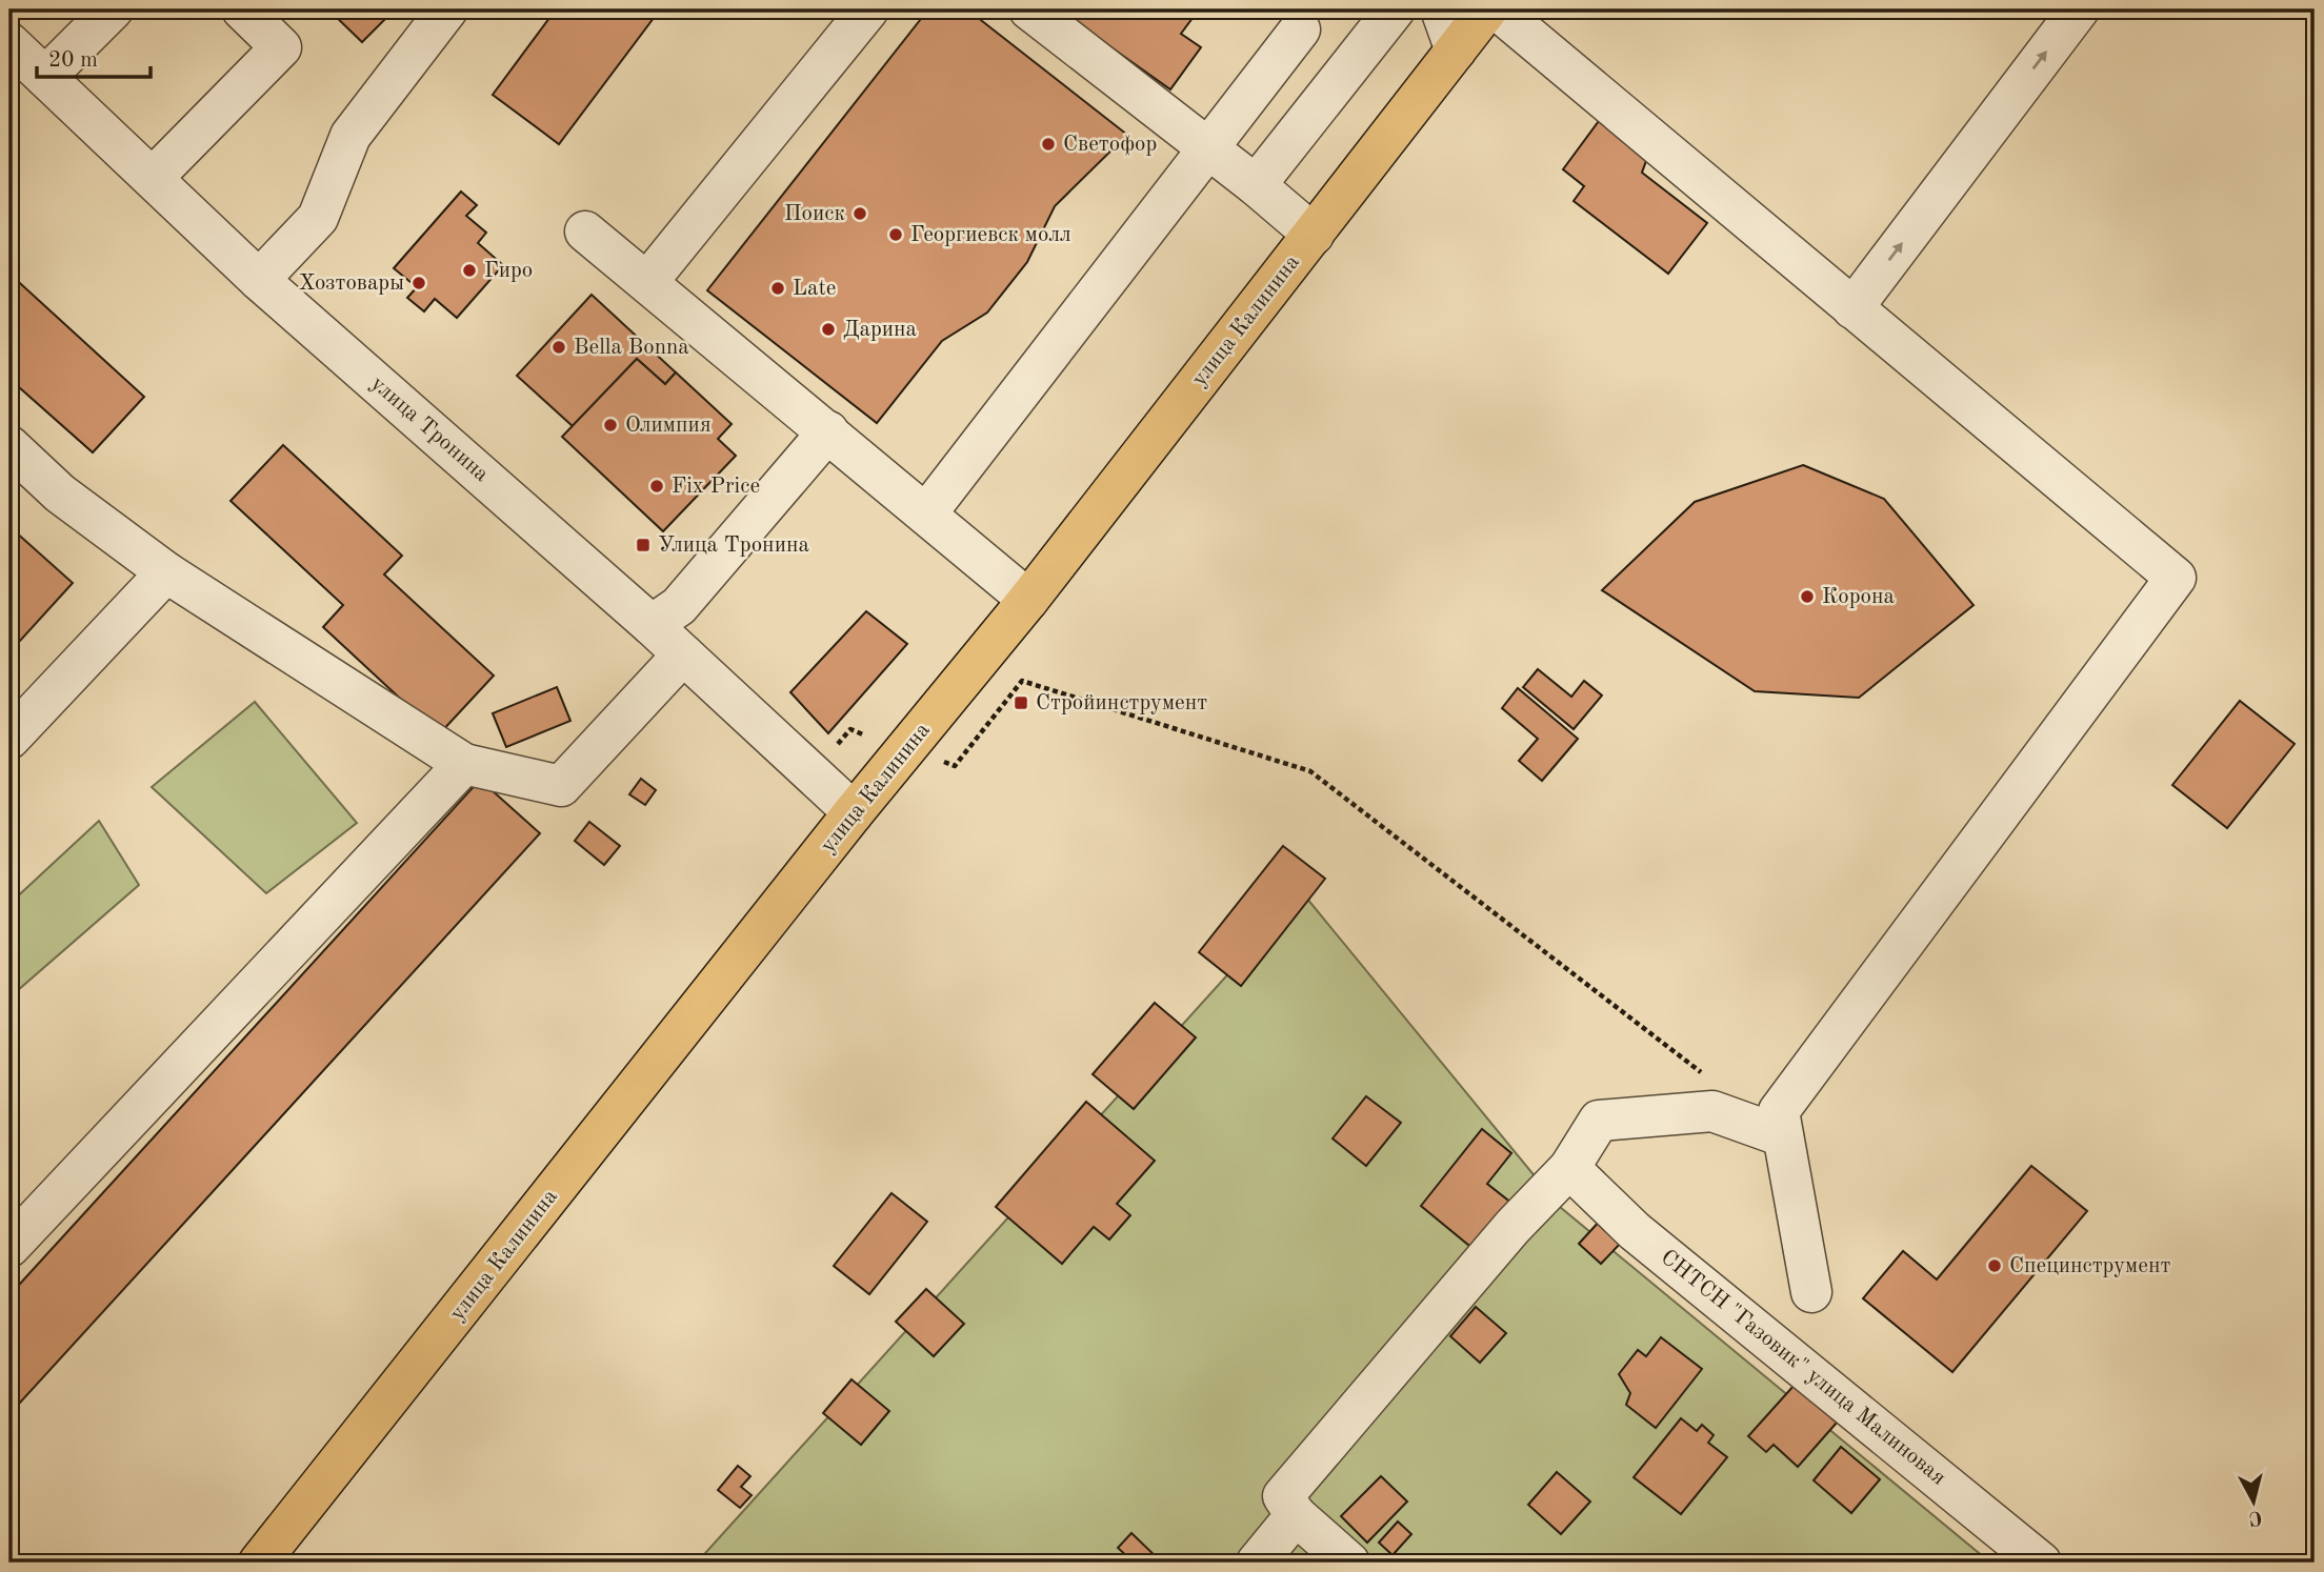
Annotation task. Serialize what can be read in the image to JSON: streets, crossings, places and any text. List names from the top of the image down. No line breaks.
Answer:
{"streets":{"main road":["улица Калинина"],"street":["улица Тронина","СНТСН \"Газовик\" улица Малиновая"]},"crossings":[["улица Калинина","улица Тронина"]],"places":{"other":["Светофор","Поиск","Георгиевск молл","Гиро","Хозтовары","Late","Дарина","Bella Bonna","Олимпия","Fix Price","Корона","Специнструмент"],"transit":["Улица Тронина","Стройинструмент"]},"scale_bar":"20 m","north":"bottom"}
